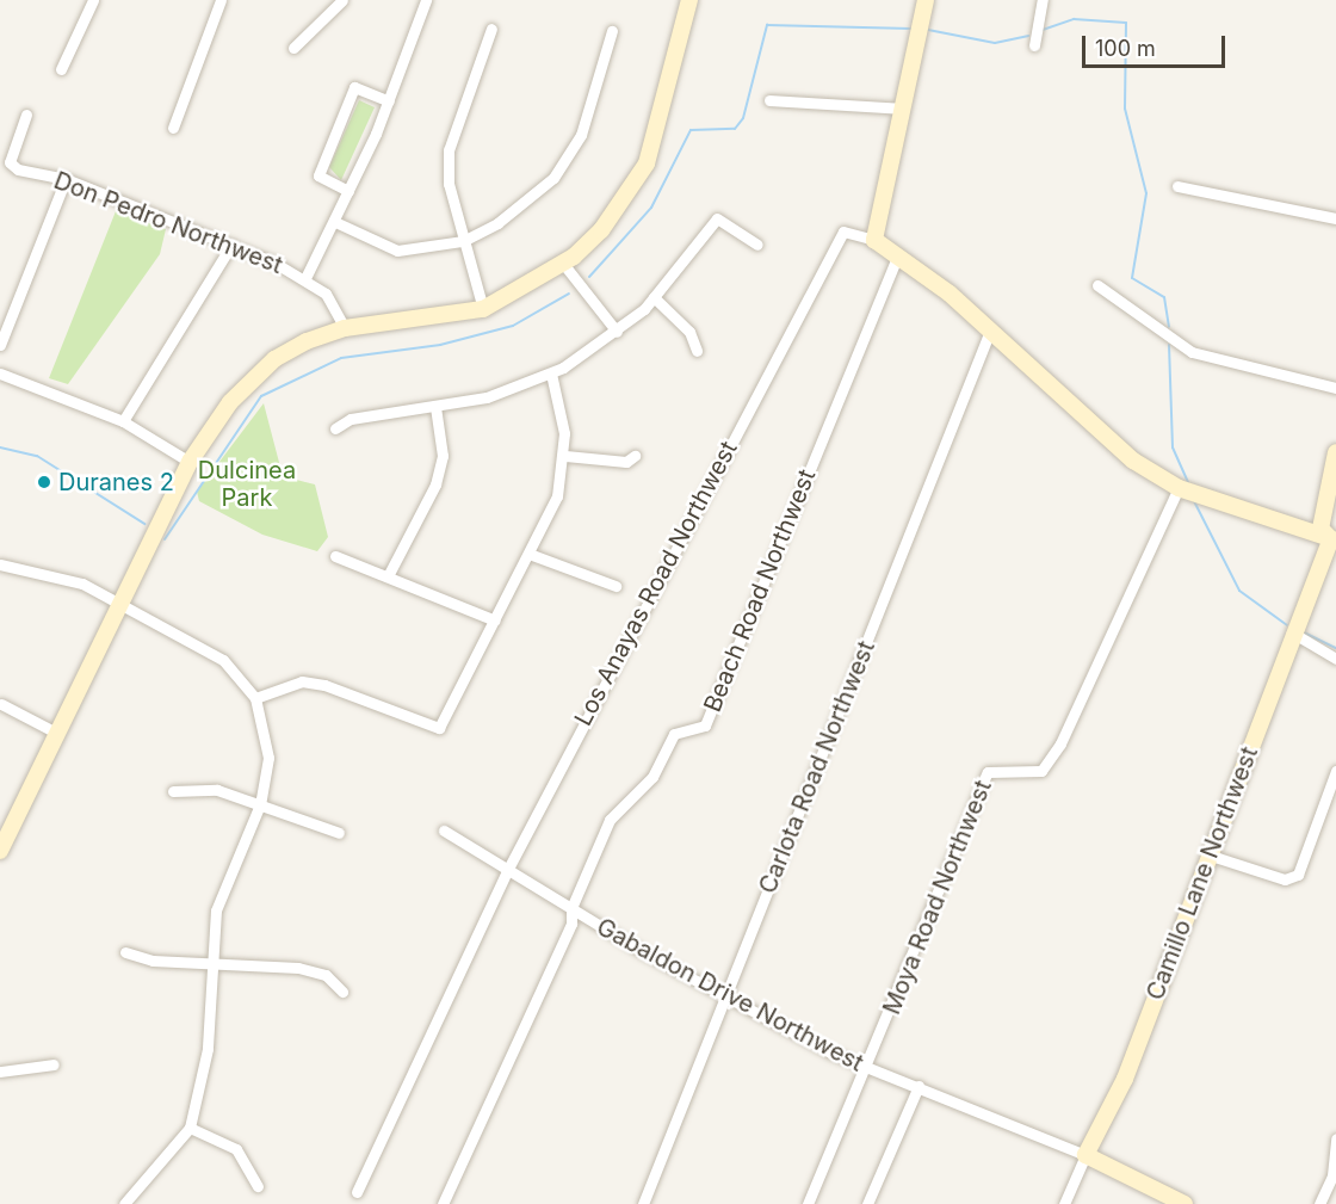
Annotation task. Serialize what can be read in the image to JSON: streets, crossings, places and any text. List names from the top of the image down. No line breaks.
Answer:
{"streets":{"street":["Don Pedro Northwest","Los Anayas Road Northwest","Beach Road Northwest","Carlota Road Northwest","Camillo Lane Northwest","Moya Road Northwest","Gabaldon Drive Northwest"]},"crossings":[["Los Anayas Road Northwest","Gabaldon Drive Northwest"],["Beach Road Northwest","Gabaldon Drive Northwest"],["Carlota Road Northwest","Gabaldon Drive Northwest"],["Camillo Lane Northwest","Gabaldon Drive Northwest"],["Moya Road Northwest","Gabaldon Drive Northwest"]],"parks":["Dulcinea Park"],"places":["Duranes 2"],"scale_bar":"100 m"}
